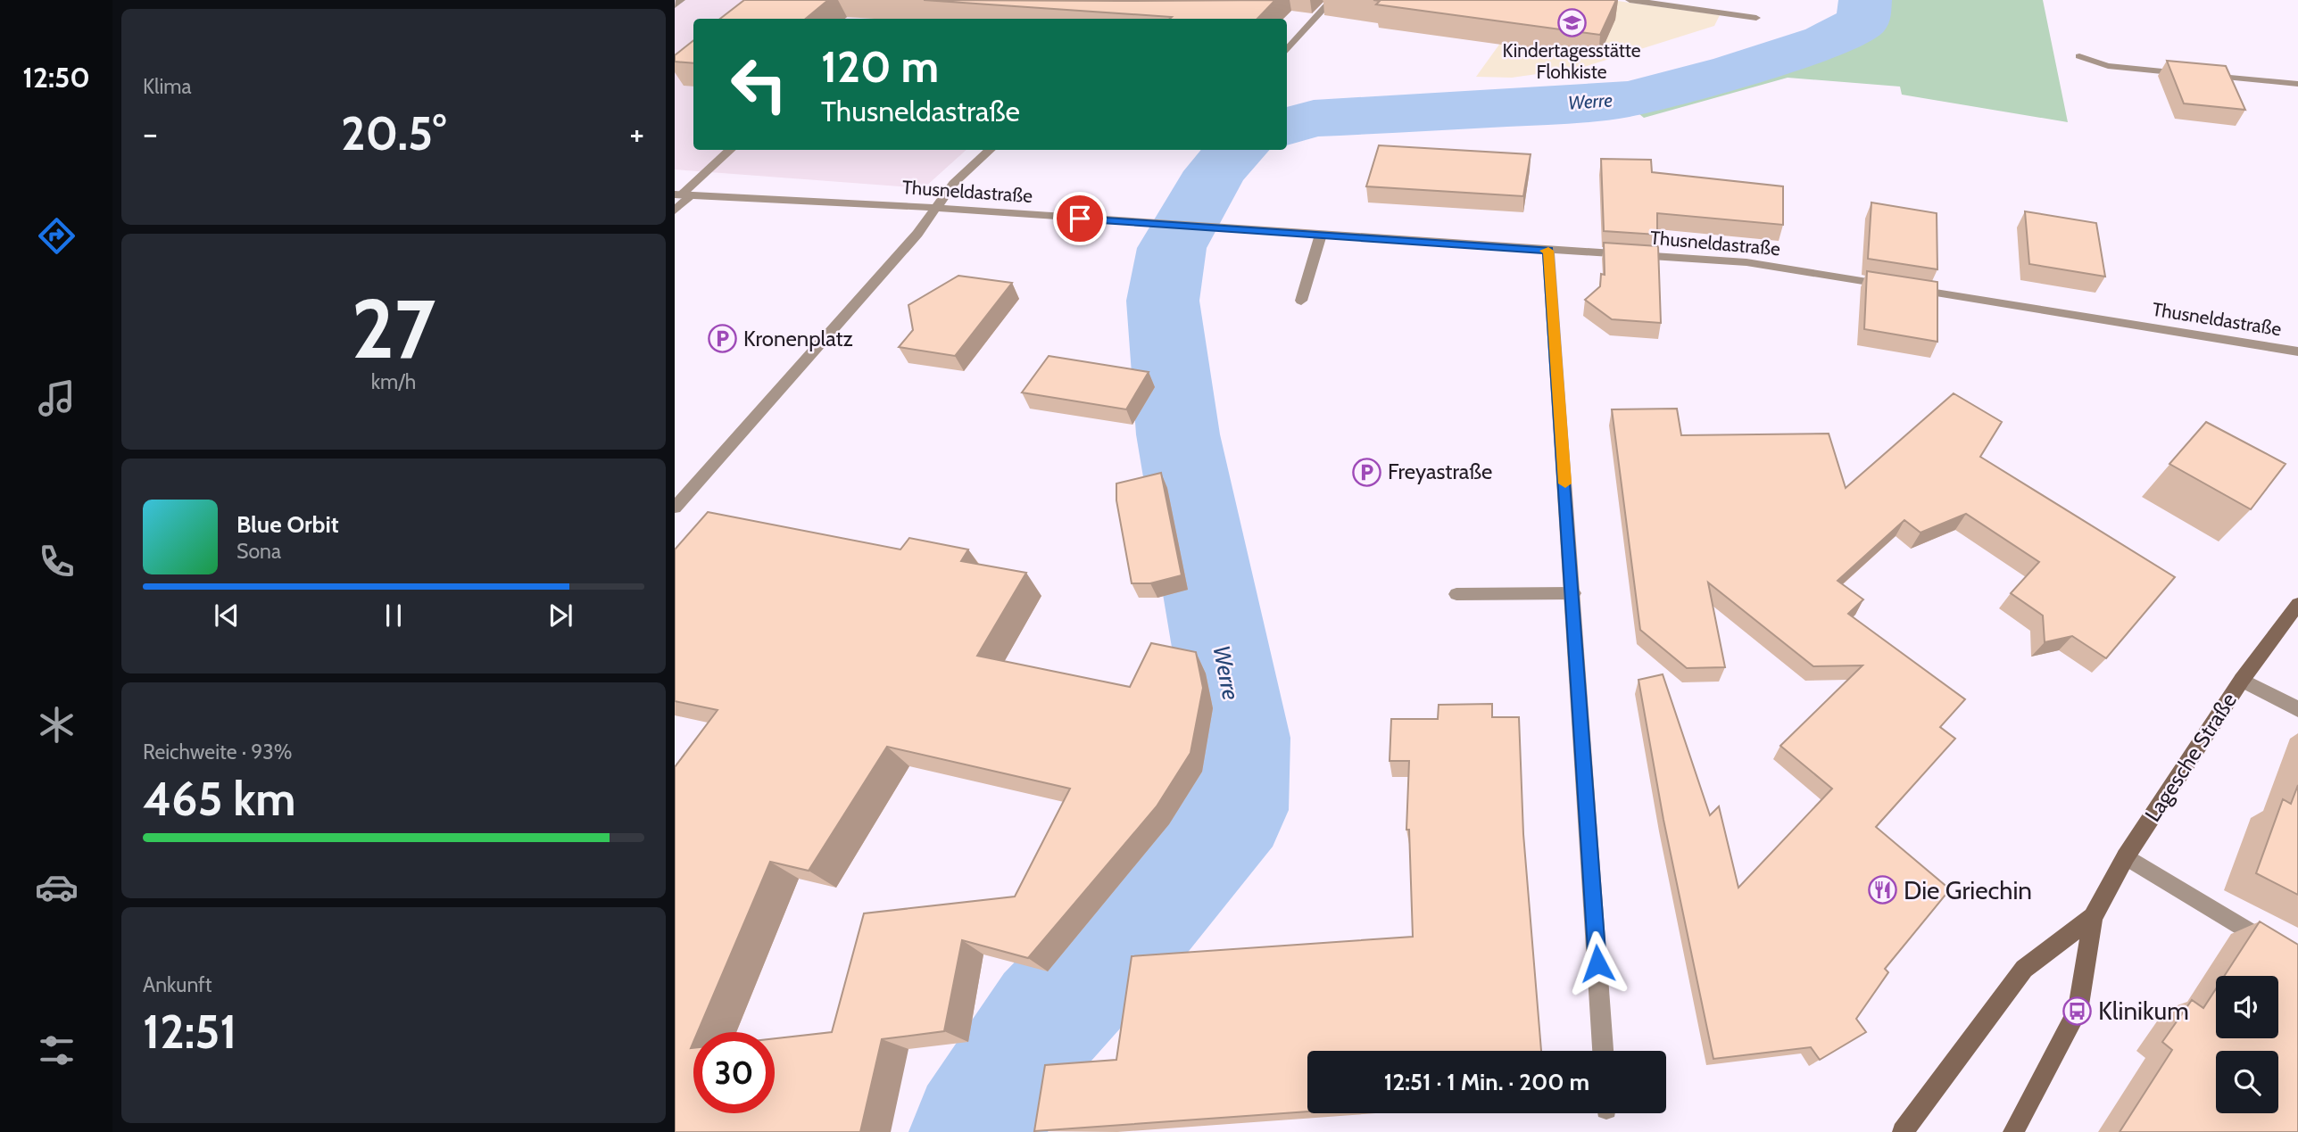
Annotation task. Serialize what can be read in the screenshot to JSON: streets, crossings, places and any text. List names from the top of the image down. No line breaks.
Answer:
{"streets":{"street":["Thusneldastraße","Lagesche Straße"]},"water":["Werre"],"places":{"school or university":["Kindertagesstätte Flohkiste"],"parking":["Kronenplatz","Freyastraße"],"restaurant":["Die Griechin"],"bus stop":["Klinikum"]},"page":{"tabs":"12:50","tile":["Klima",["27","km/h"],["Reichweite · 93%","465 km"],["Ankunft","12:51"]],"turn":["120 m","Thusneldastraße"],"heat":["−","20.5°","+"],"song":["Blue Orbit","Sona"],"limit":"30","trip":"12:51 · 1 Min. · 200 m"}}
